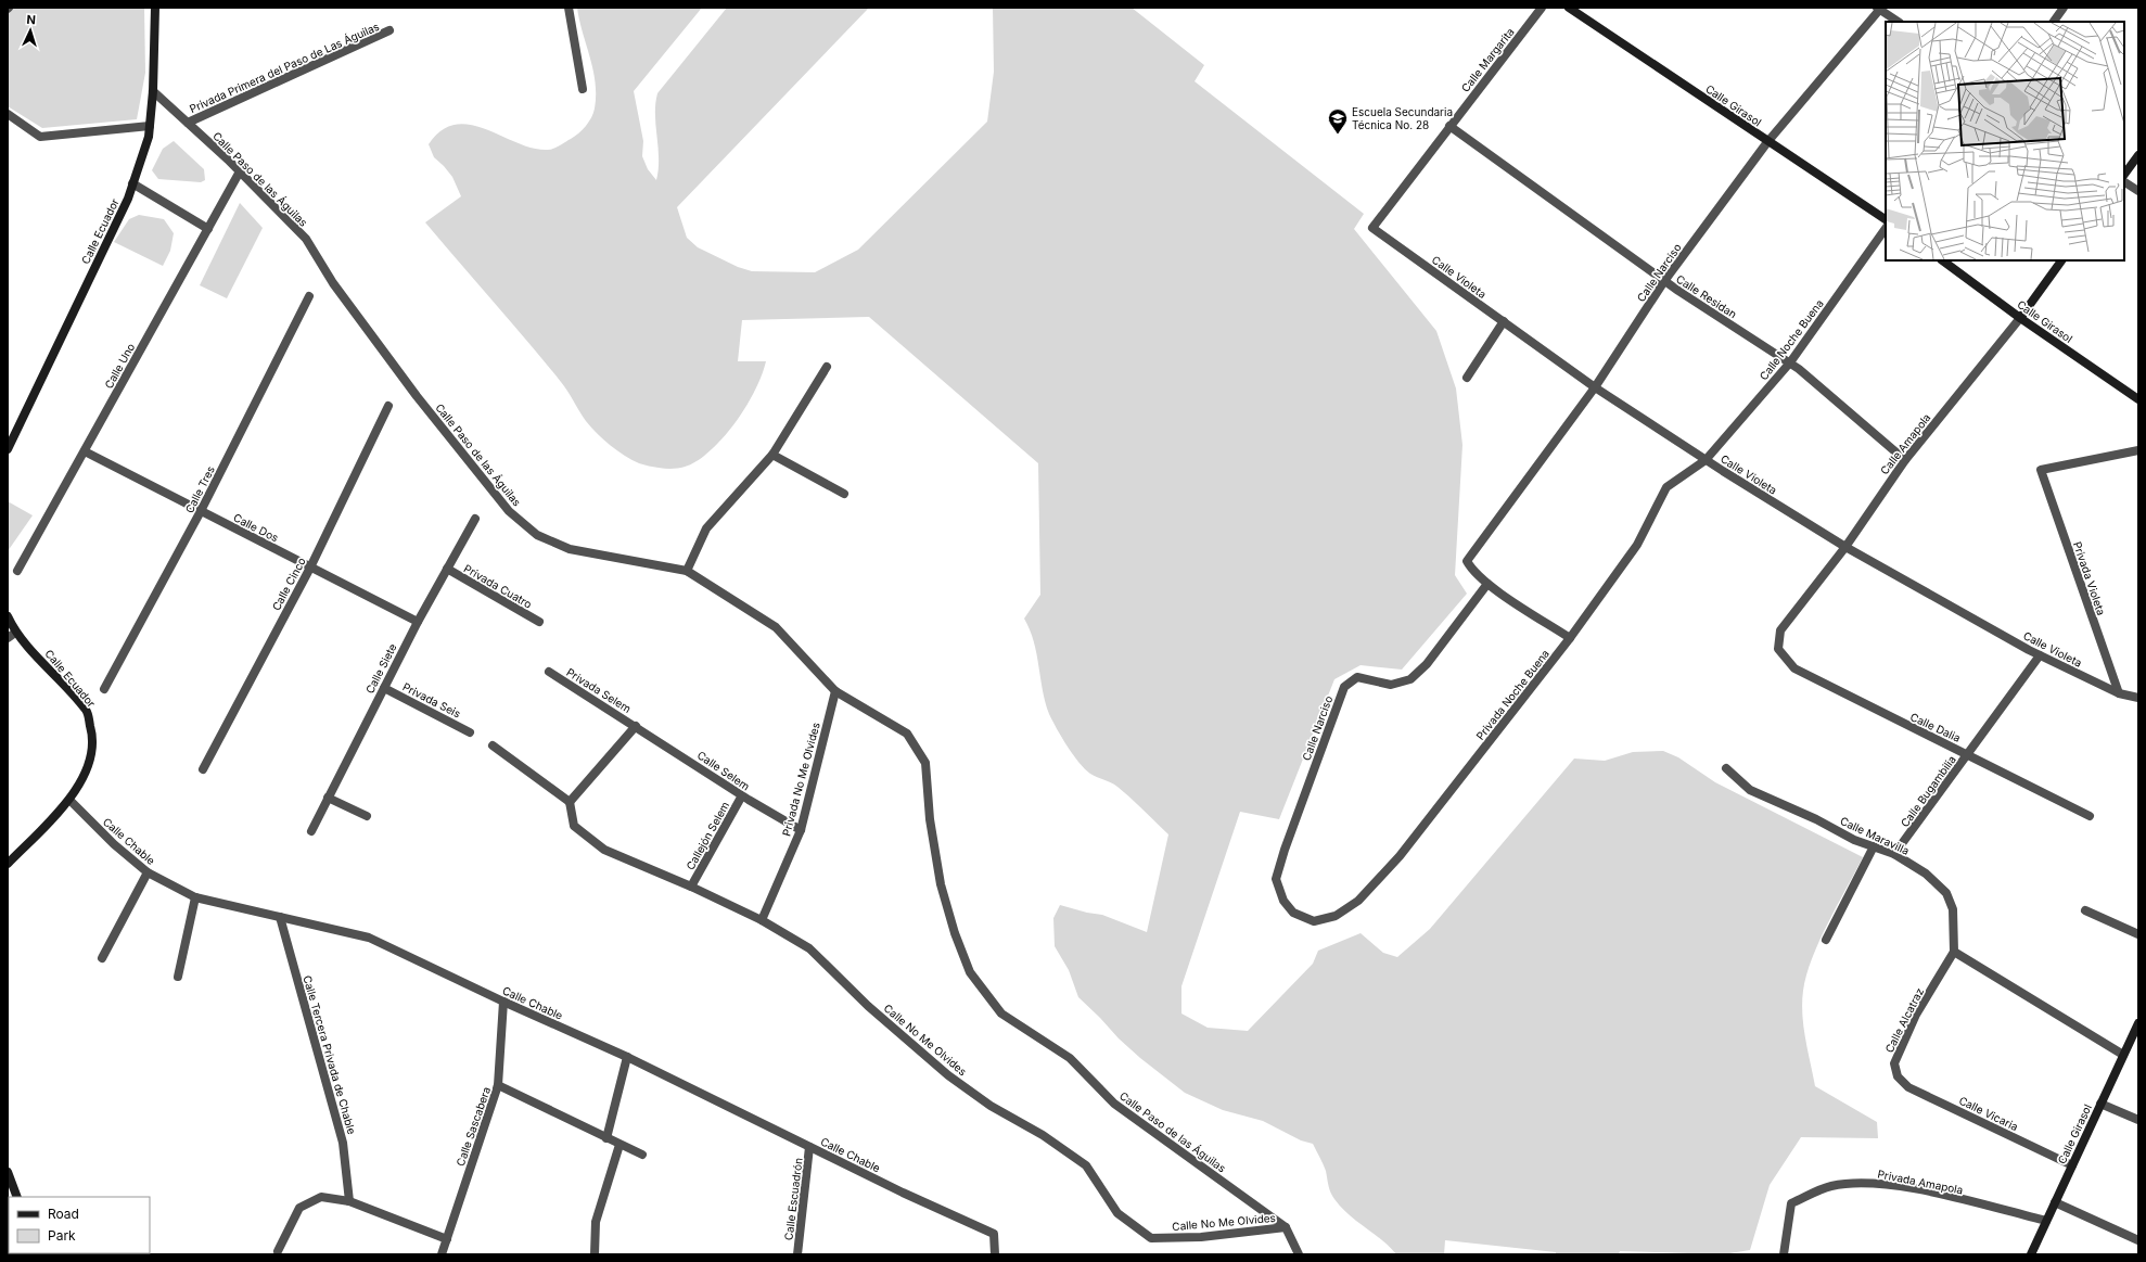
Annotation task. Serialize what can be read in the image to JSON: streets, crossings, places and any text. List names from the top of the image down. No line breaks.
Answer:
{"streets":{"street":["Calle Margarita","Privada Primera del Paso de Las Águilas","Calle Girasol","Calle Paso de las Águilas","Calle Ecuador","Calle Narciso","Calle Violeta","Calle Residan","Calle Noche Buena","Calle Uno","Calle Amapola","Calle Tres","Calle Dos","Privada Violeta","Calle Cinco","Privada Cuatro","Calle Siete","Privada Selem","Privada Noche Buena","Privada Seis","Calle Dalia","Calle Selem","Privada No Me Olvides","Calle Bugambilia","Callejón Selem","Calle Maravilla","Calle Chable","Calle Alcatraz","Calle No Me Olvides","Calle Tercera Privada de Chable","Calle Vicaria","Calle Sascabera","Privada Amapola","Calle Escuadrón"]},"crossings":[["Calle Margarita","Calle Violeta"],["Calle Margarita","Calle Residan"],["Privada Primera del Paso de Las Águilas","Calle Paso de las Águilas"],["Calle Girasol","Calle Narciso"],["Calle Girasol","Calle Amapola"],["Calle Girasol","Calle Vicaria"],["Calle Girasol","Privada Amapola"],["Calle Paso de las Águilas","Calle Ecuador"],["Calle Paso de las Águilas","Calle Uno"],["Calle Paso de las Águilas","Privada No Me Olvides"],["Calle Paso de las Águilas","Calle No Me Olvides"],["Calle Ecuador","Calle Chable"],["Calle Narciso","Calle Violeta"],["Calle Narciso","Calle Residan"],["Calle Narciso","Privada Noche Buena"],["Calle Violeta","Calle Noche Buena"],["Calle Violeta","Calle Amapola"],["Calle Violeta","Privada Violeta"],["Calle Violeta","Privada Noche Buena"],["Calle Violeta","Calle Bugambilia"],["Calle Residan","Calle Noche Buena"],["Calle Residan","Calle Amapola"],["Calle Noche Buena","Privada Noche Buena"],["Calle Uno","Calle Dos"],["Calle Amapola","Calle Dalia"],["Calle Tres","Calle Dos"],["Calle Dos","Calle Cinco"],["Calle Dos","Calle Siete"],["Privada Cuatro","Calle Siete"],["Calle Siete","Privada Seis"],["Privada Selem","Calle Selem"],["Calle Dalia","Calle Bugambilia"],["Calle Selem","Privada No Me Olvides"],["Calle Selem","Callejón Selem"],["Privada No Me Olvides","Calle No Me Olvides"],["Calle Bugambilia","Calle Maravilla"],["Callejón Selem","Calle No Me Olvides"],["Calle Maravilla","Calle Alcatraz"],["Calle Chable","Calle Tercera Privada de Chable"],["Calle Chable","Calle Sascabera"],["Calle Chable","Calle Escuadrón"],["Calle Alcatraz","Calle Vicaria"]],"places":{"school or university":["Escuela Secundaria Técnica No. 28"]},"legend":["Road","Park"],"north":"top"}
